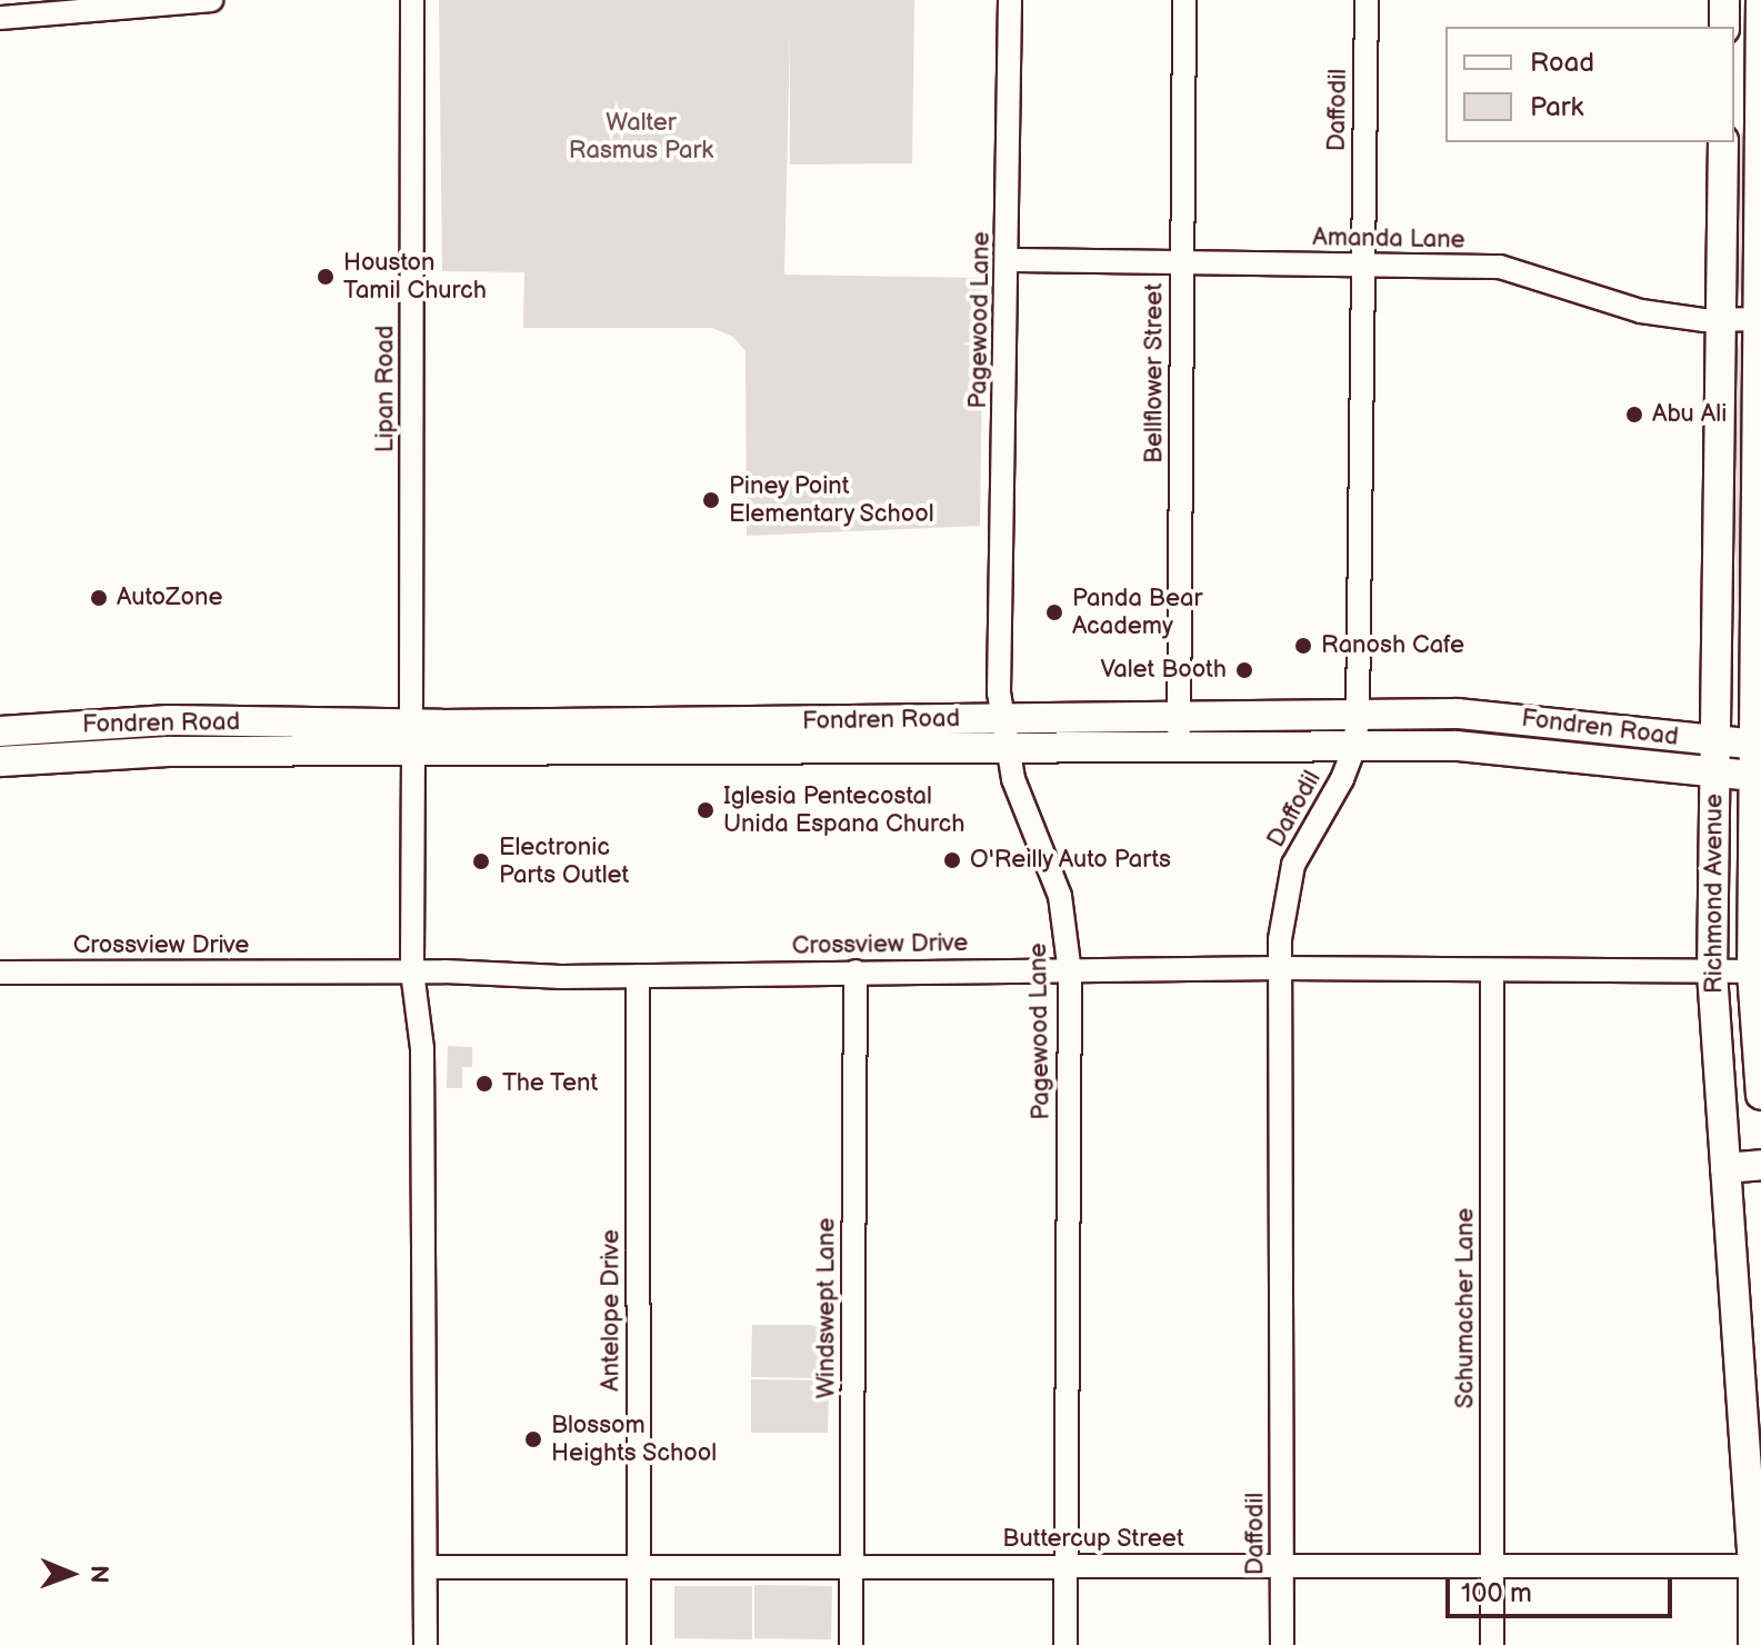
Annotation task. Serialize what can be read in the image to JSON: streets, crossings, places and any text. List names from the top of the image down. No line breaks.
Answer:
{"streets":{"main road":["Fondren Road","Richmond Avenue"],"street":["Daffodil","Amanda Lane","Pagewood Lane","Bellflower Street","Lipan Road","Crossview Drive","Windswept Lane","Schumacher Lane","Antelope Drive","Buttercup Street"]},"crossings":[["Daffodil","Amanda Lane"],["Daffodil","Fondren Road"],["Daffodil","Crossview Drive"],["Daffodil","Buttercup Street"],["Amanda Lane","Pagewood Lane"],["Amanda Lane","Bellflower Street"],["Amanda Lane","Richmond Avenue"],["Pagewood Lane","Fondren Road"],["Pagewood Lane","Crossview Drive"],["Pagewood Lane","Buttercup Street"],["Bellflower Street","Fondren Road"],["Lipan Road","Fondren Road"],["Lipan Road","Crossview Drive"],["Lipan Road","Buttercup Street"],["Fondren Road","Richmond Avenue"],["Richmond Avenue","Crossview Drive"],["Richmond Avenue","Buttercup Street"],["Crossview Drive","Windswept Lane"],["Crossview Drive","Schumacher Lane"],["Crossview Drive","Antelope Drive"],["Windswept Lane","Buttercup Street"],["Schumacher Lane","Buttercup Street"],["Antelope Drive","Buttercup Street"]],"parks":["Walter Rasmus Park"],"places":["Houston Tamil Church","Abu Ali","Piney Point Elementary School","AutoZone","Panda Bear Academy","Ranosh Cafe","Valet Booth","Iglesia Pentecostal Unida Espana Church","O'Reilly Auto Parts","Electronic Parts Outlet","The Tent","Blossom Heights School"],"legend":["Road","Park"],"scale_bar":"100 m","north":"right"}
